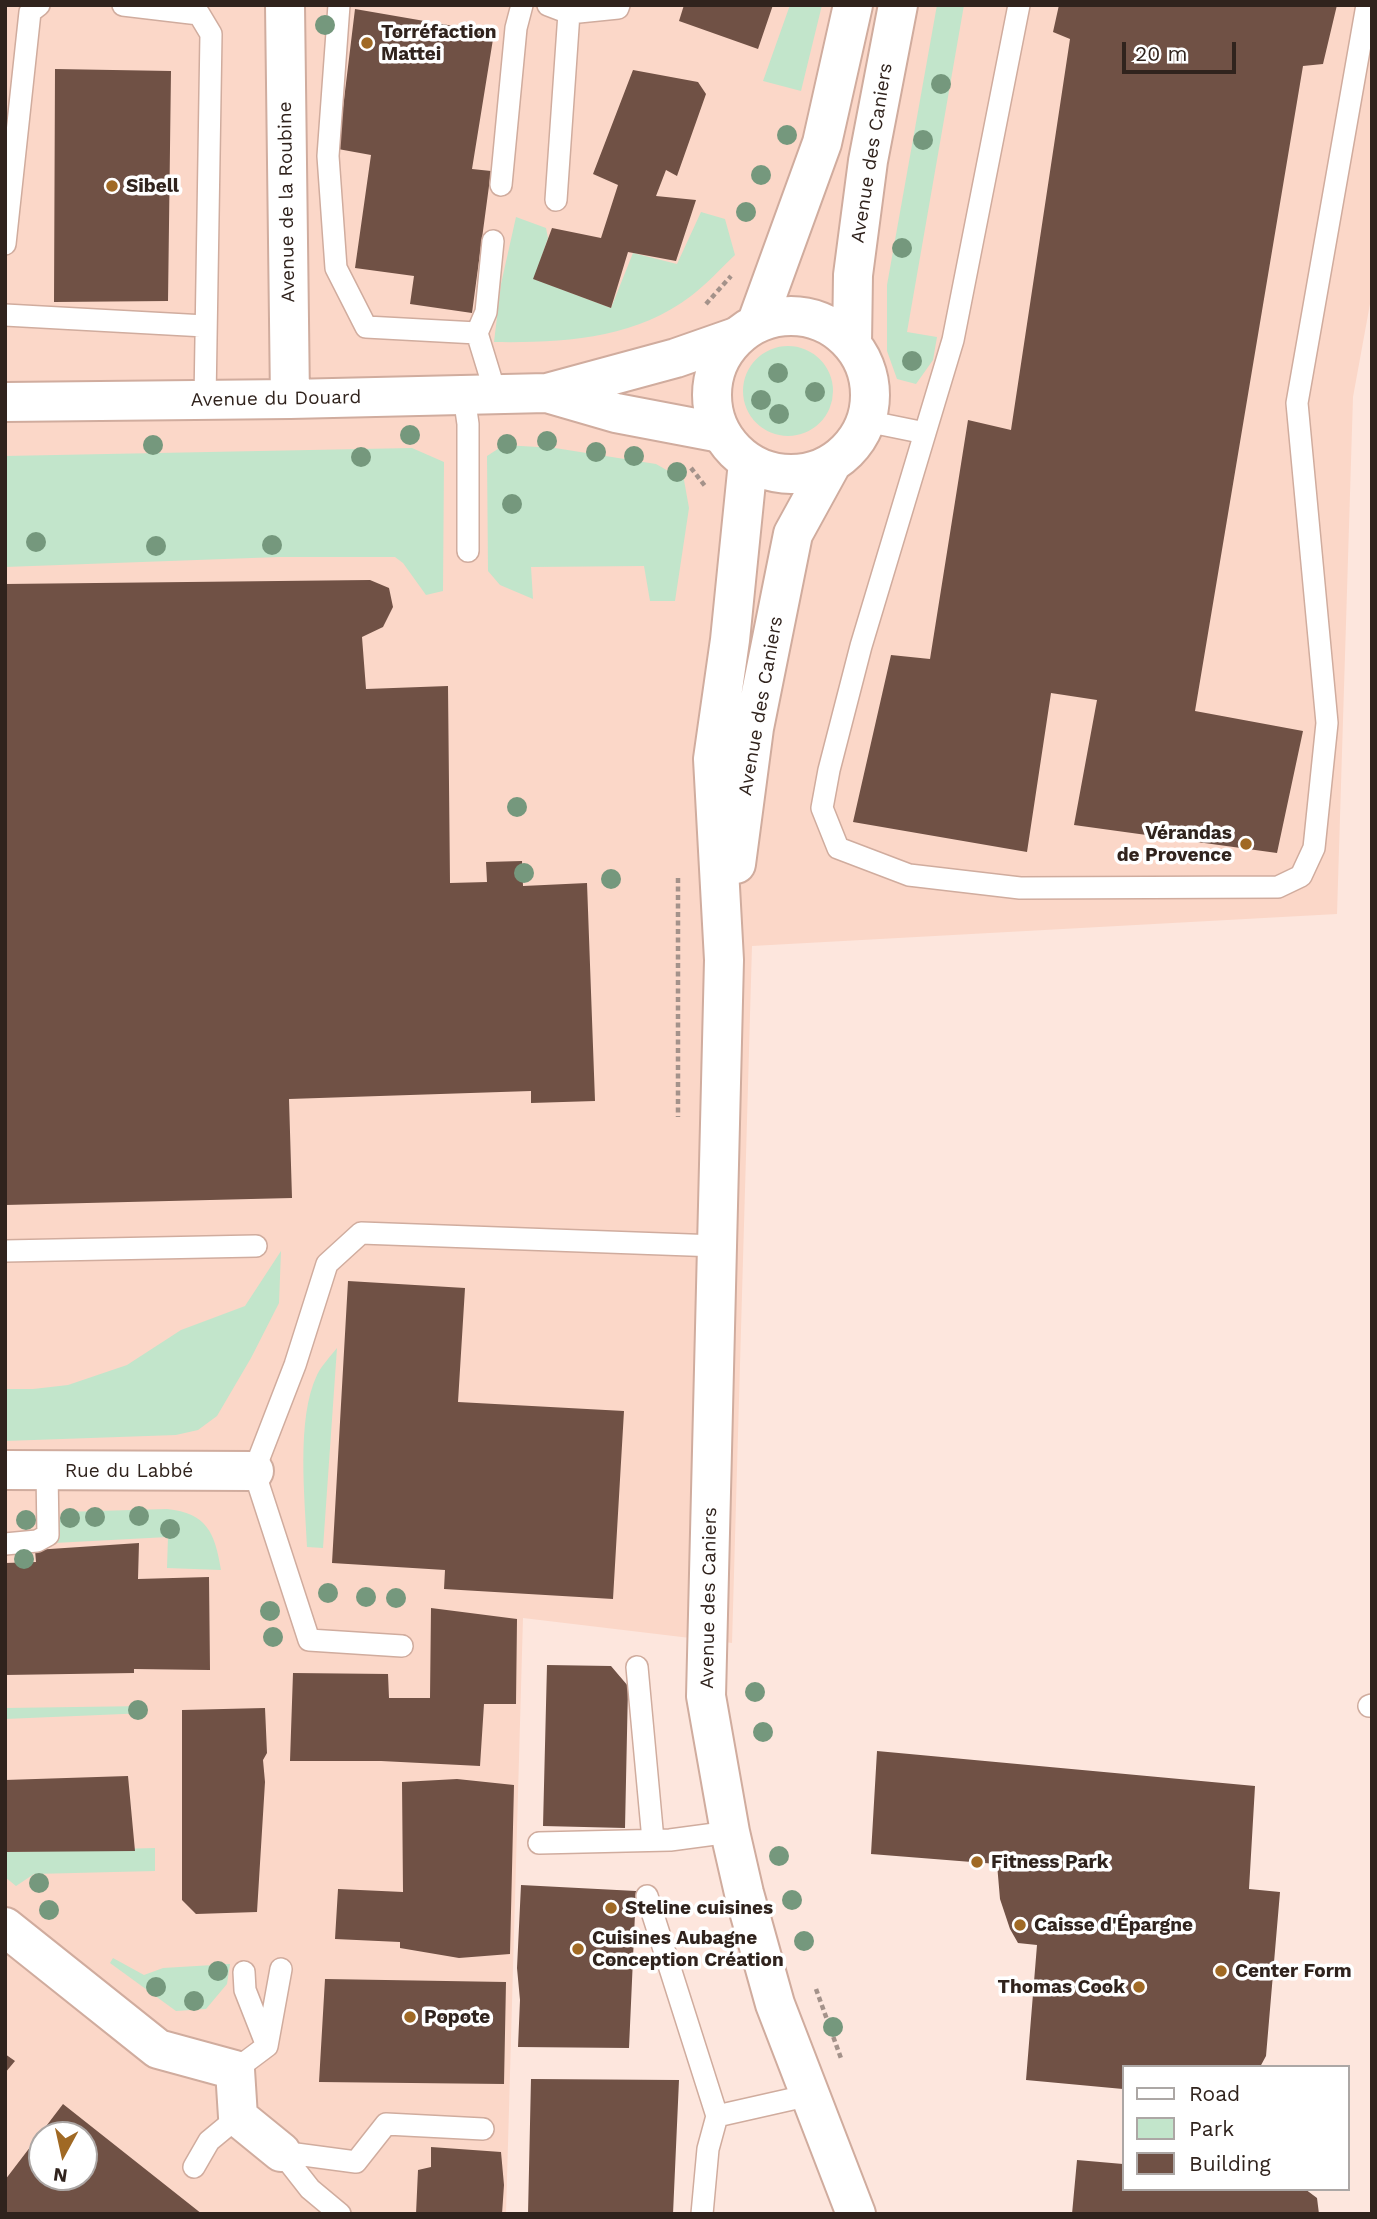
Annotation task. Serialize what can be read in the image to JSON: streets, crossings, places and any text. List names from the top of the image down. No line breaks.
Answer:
{"streets":{"street":["Avenue des Caniers","Avenue de la Roubine","Avenue du Douard","Rue du Labbé"]},"crossings":[["Avenue des Caniers","Avenue du Douard"],["Avenue de la Roubine","Avenue du Douard"]],"places":["Torréfaction Mattei","Sibell","Vérandas de Provence","Fitness Park","Steline cuisines","Caisse d'Épargne","Cuisines Aubagne Conception Création","Center Form","Thomas Cook","Popote"],"legend":["Road","Park","Building"],"scale_bar":"20 m","north":"bottom"}
